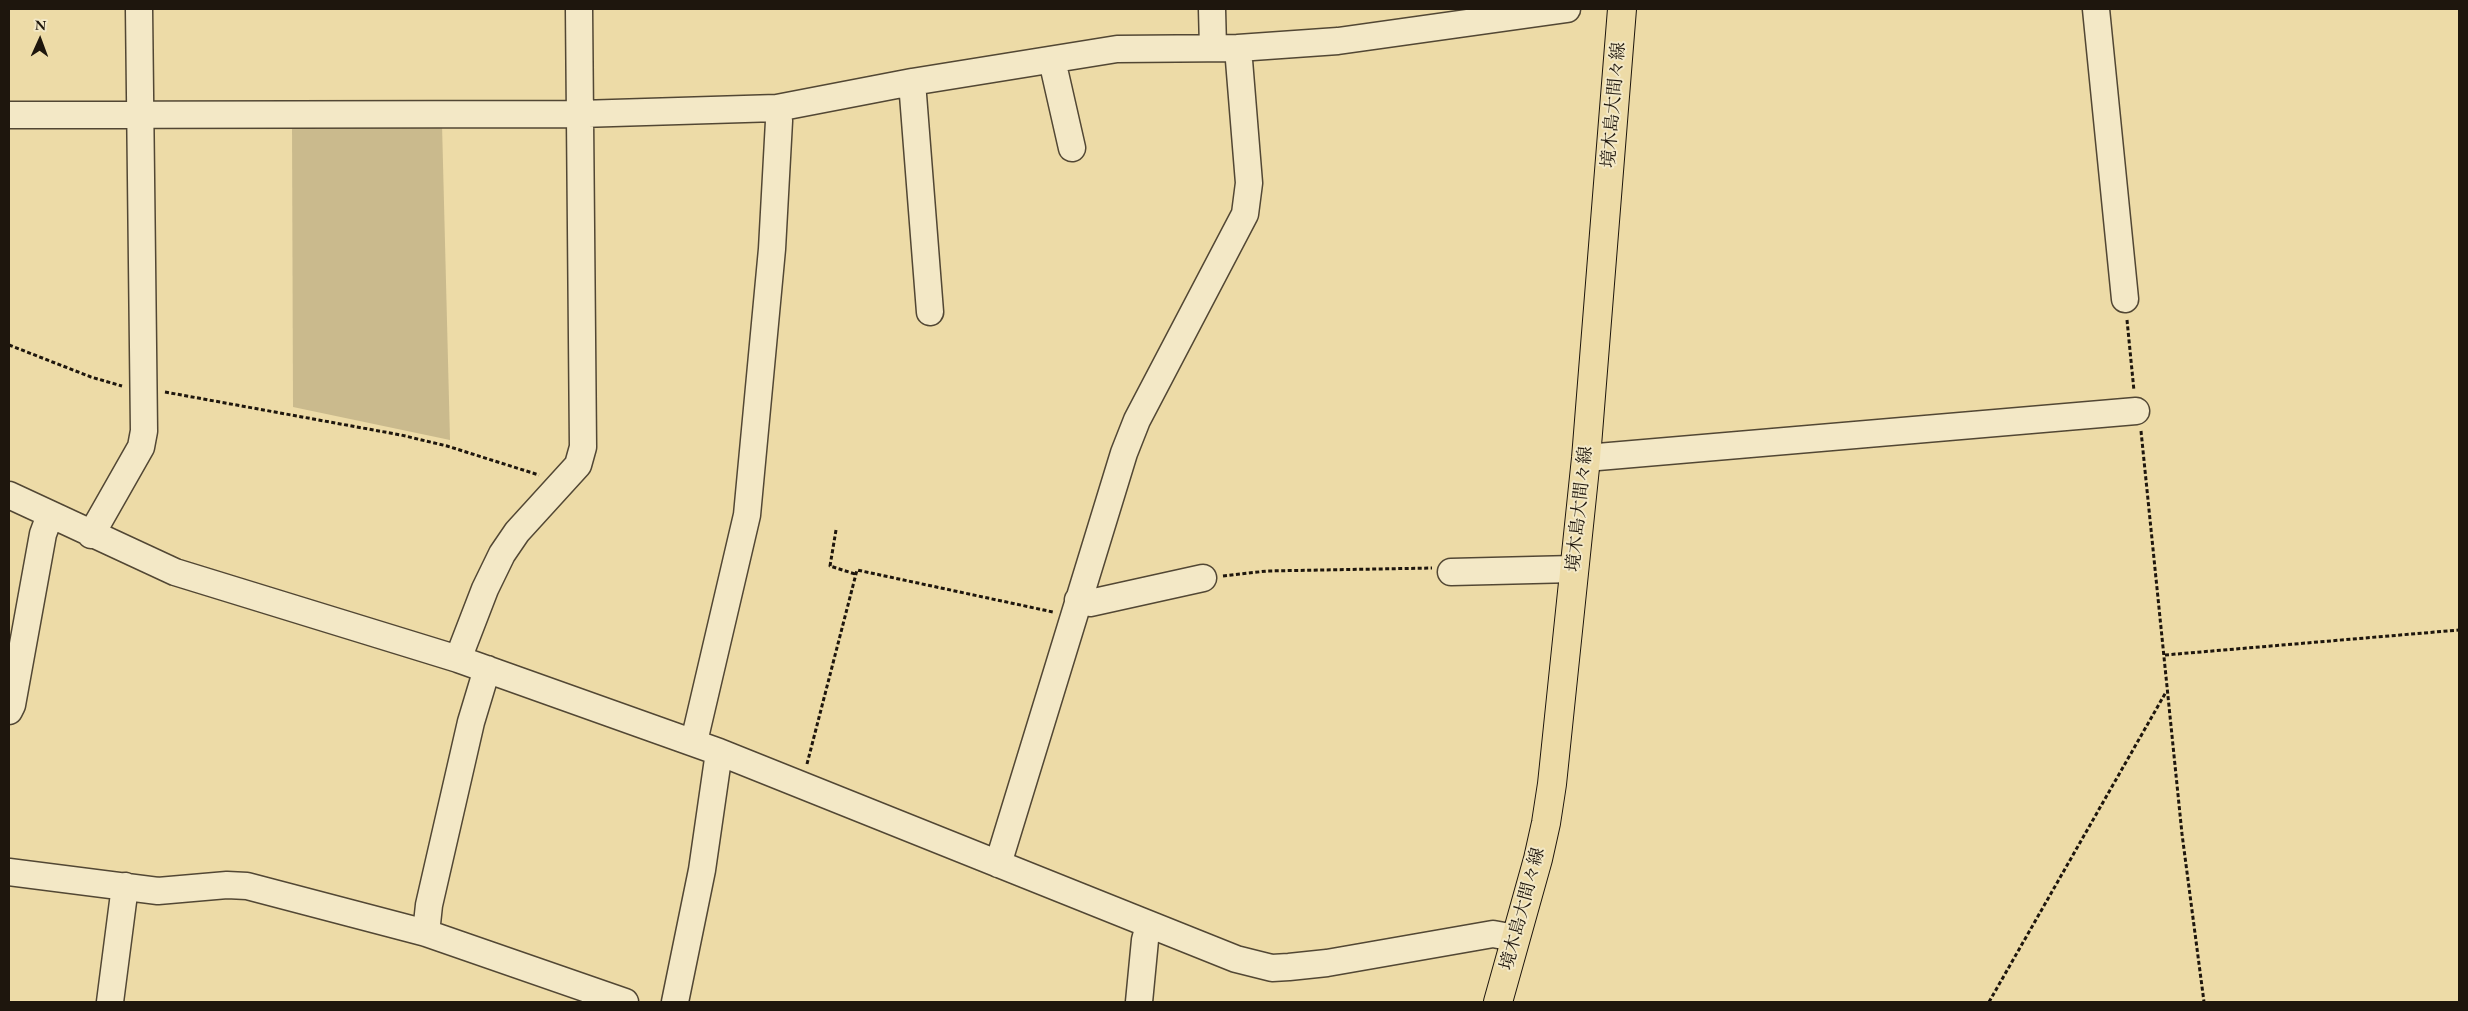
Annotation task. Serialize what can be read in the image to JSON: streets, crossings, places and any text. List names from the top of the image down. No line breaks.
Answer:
{"streets":{"main road":["境木島大間々線"]},"north":"top"}
